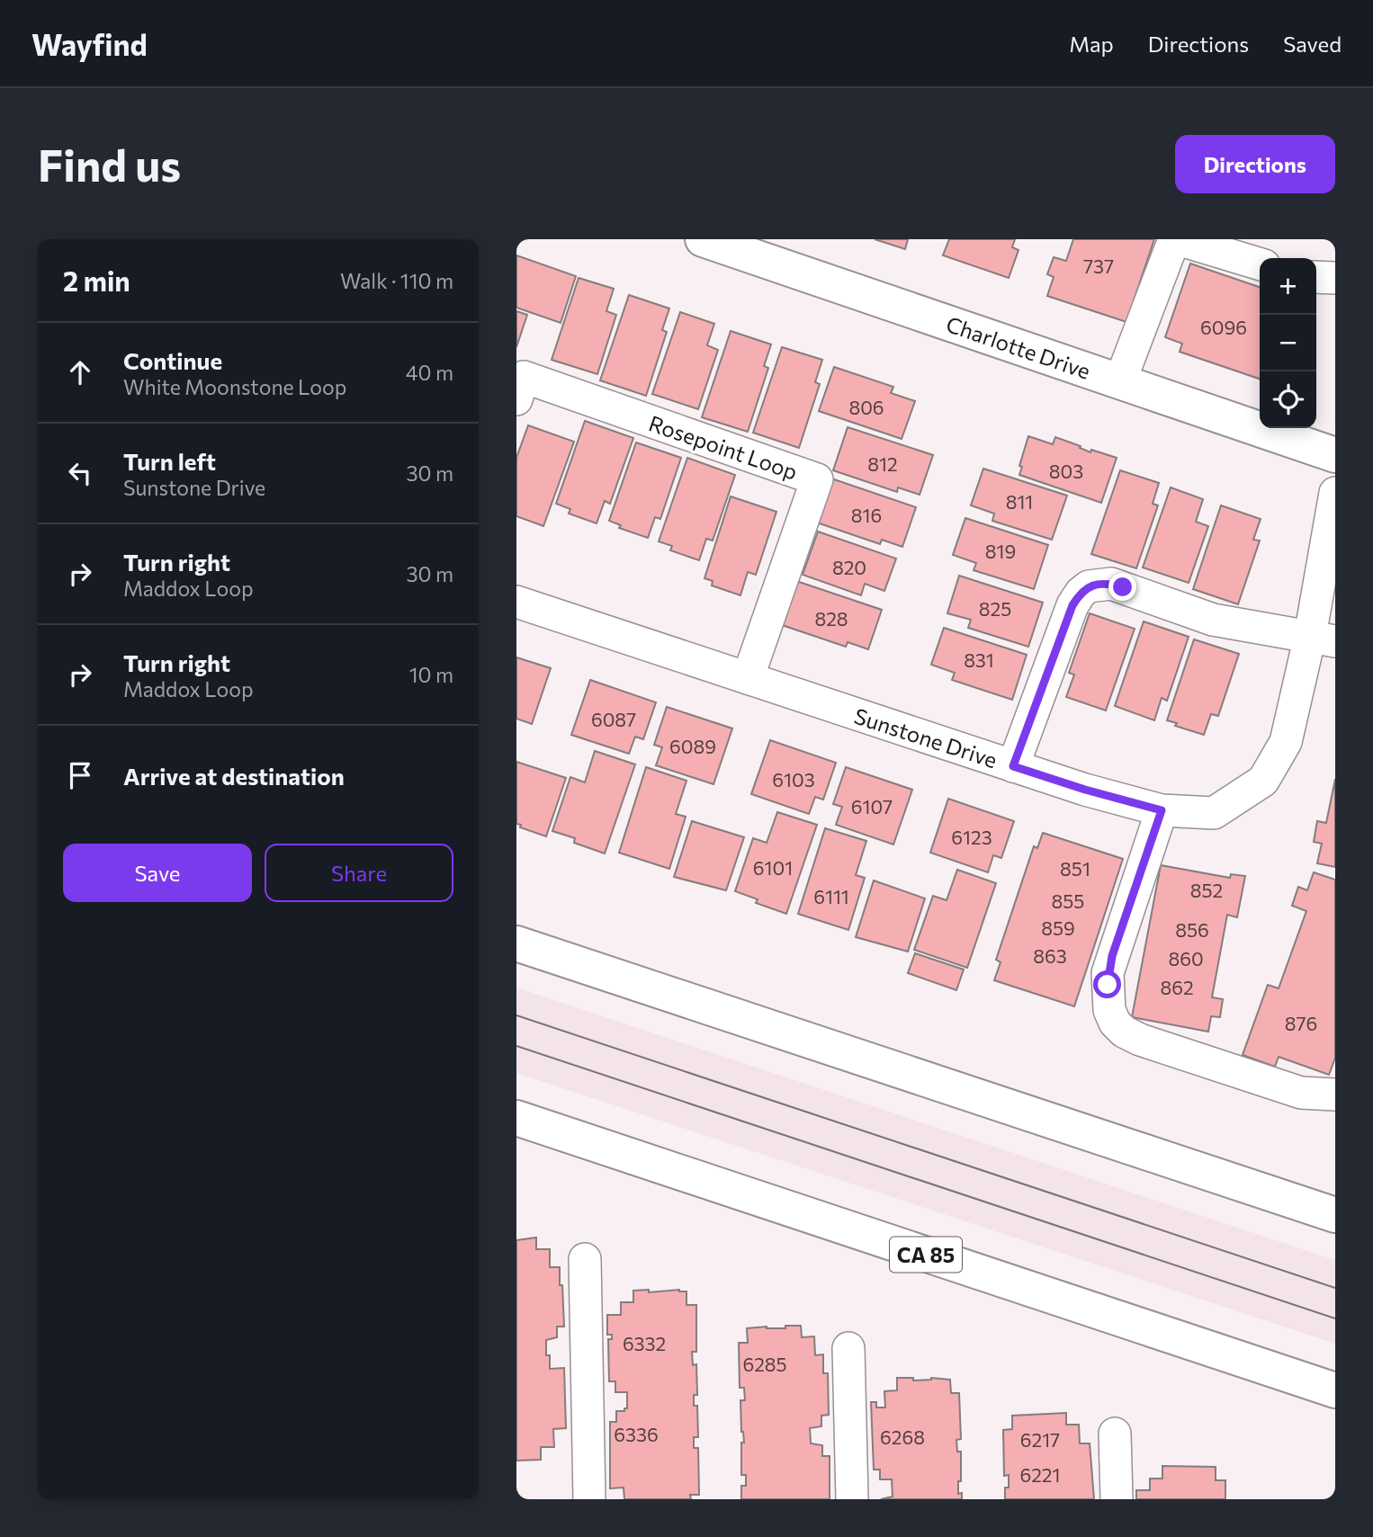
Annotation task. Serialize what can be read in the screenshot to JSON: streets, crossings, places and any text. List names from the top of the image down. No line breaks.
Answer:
{"streets":{"main road":["Charlotte Drive","CA 85"],"street":["Rosepoint Loop","Sunstone Drive"]},"crossings":[["Rosepoint Loop","Sunstone Drive"]],"house_numbers":["737","6096","806","812","803","811","816","819","820","825","828","831","6087","6089","6103","6107","6123","6101","851","852","6111","855","859","856","863","860","862","876","6332","6285","6336","6268","6217","6221"],"page":{"header":"Wayfind","nav":["Map","Directions","Saved"],"buttons":["Directions",["Save","Share"]],"title":"Find us","heading":["2 min","Walk · 110 m"],"map_buttons":["+","−"],"list":[["Continue","White Moonstone Loop","40 m"],["Turn left","Sunstone Drive","30 m"],["Turn right","Maddox Loop","30 m"],["Turn right","Maddox Loop","10 m"],"Arrive at destination"]}}
